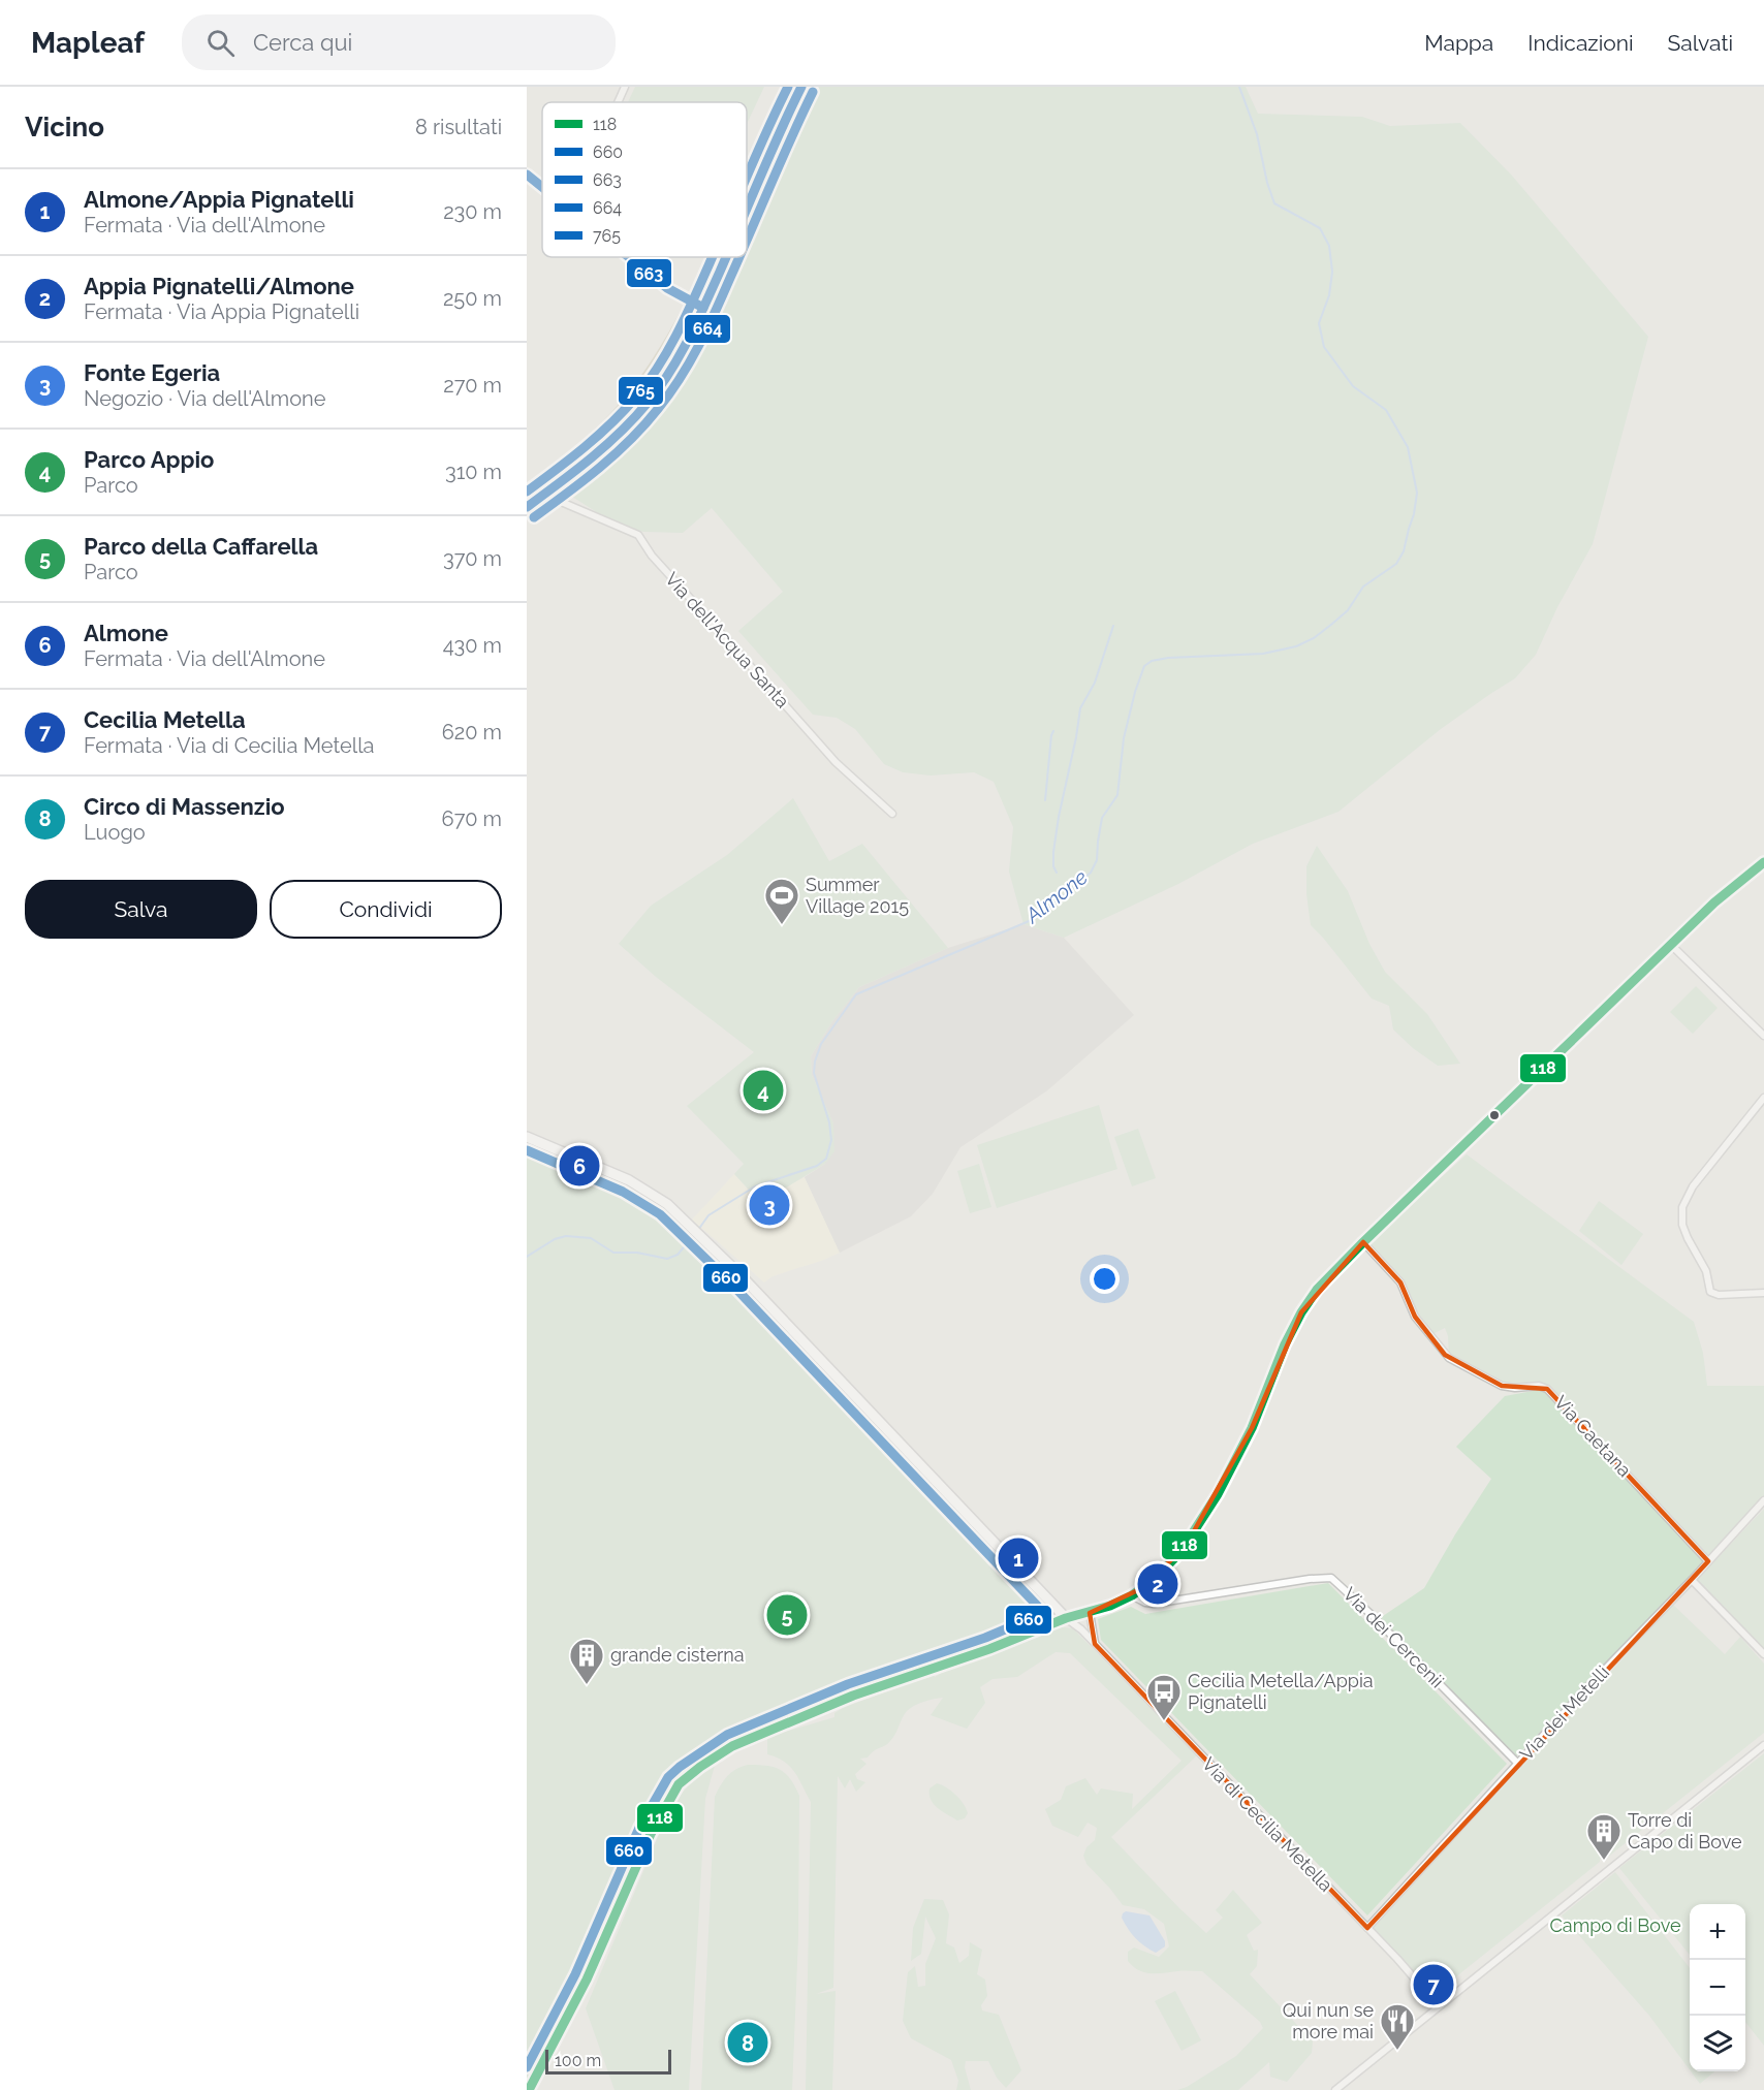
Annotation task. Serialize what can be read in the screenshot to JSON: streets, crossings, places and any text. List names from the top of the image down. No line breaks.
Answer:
{"streets":{"street":["Via dell'Acqua Santa","Via Caetana","Via dei Cercenii","Via dei Metelli","Via di Cecilia Metella"]},"crossings":[["Via Caetana","Via dei Metelli"],["Via dei Cercenii","Via dei Metelli"],["Via dei Metelli","Via di Cecilia Metella"]],"water":["Almone"],"parks":["Campo di Bove"],"places":{"sports":["Summer Village 2015"],"building":["grande cisterna","Torre di Capo di Bove"],"bus stop":["Cecilia Metella/Appia Pignatelli"],"restaurant":["Qui nun se more mai"]},"lines":["transit line 663","transit line 765","transit line 664","transit line 118","transit line 660"],"legend":["118","660","663","664","765"],"scale_bar":"100 m","page":{"header":"Mapleaf","search":"Cerca qui","nav":["Mappa","Indicazioni","Salvati"],"heading":["Vicino","8 risultati"],"list":[{"mark":"1","name":"Almone/Appia Pignatelli","note":"Fermata · Via dell'Almone","value":"230 m"},{"mark":"2","name":"Appia Pignatelli/Almone","note":"Fermata · Via Appia Pignatelli","value":"250 m"},{"mark":"3","name":"Fonte Egeria","note":"Negozio · Via dell'Almone","value":"270 m"},{"mark":"4","name":"Parco Appio","note":"Parco","value":"310 m"},{"mark":"5","name":"Parco della Caffarella","note":"Parco","value":"370 m"},{"mark":"6","name":"Almone","note":"Fermata · Via dell'Almone","value":"430 m"},{"mark":"7","name":"Cecilia Metella","note":"Fermata · Via di Cecilia Metella","value":"620 m"},{"mark":"8","name":"Circo di Massenzio","note":"Luogo","value":"670 m"}],"buttons":["Salva","Condividi"],"pins":["4","6","3","1","2","5","7","8"],"map_buttons":["+","−"],"scale":"100 m"}}
